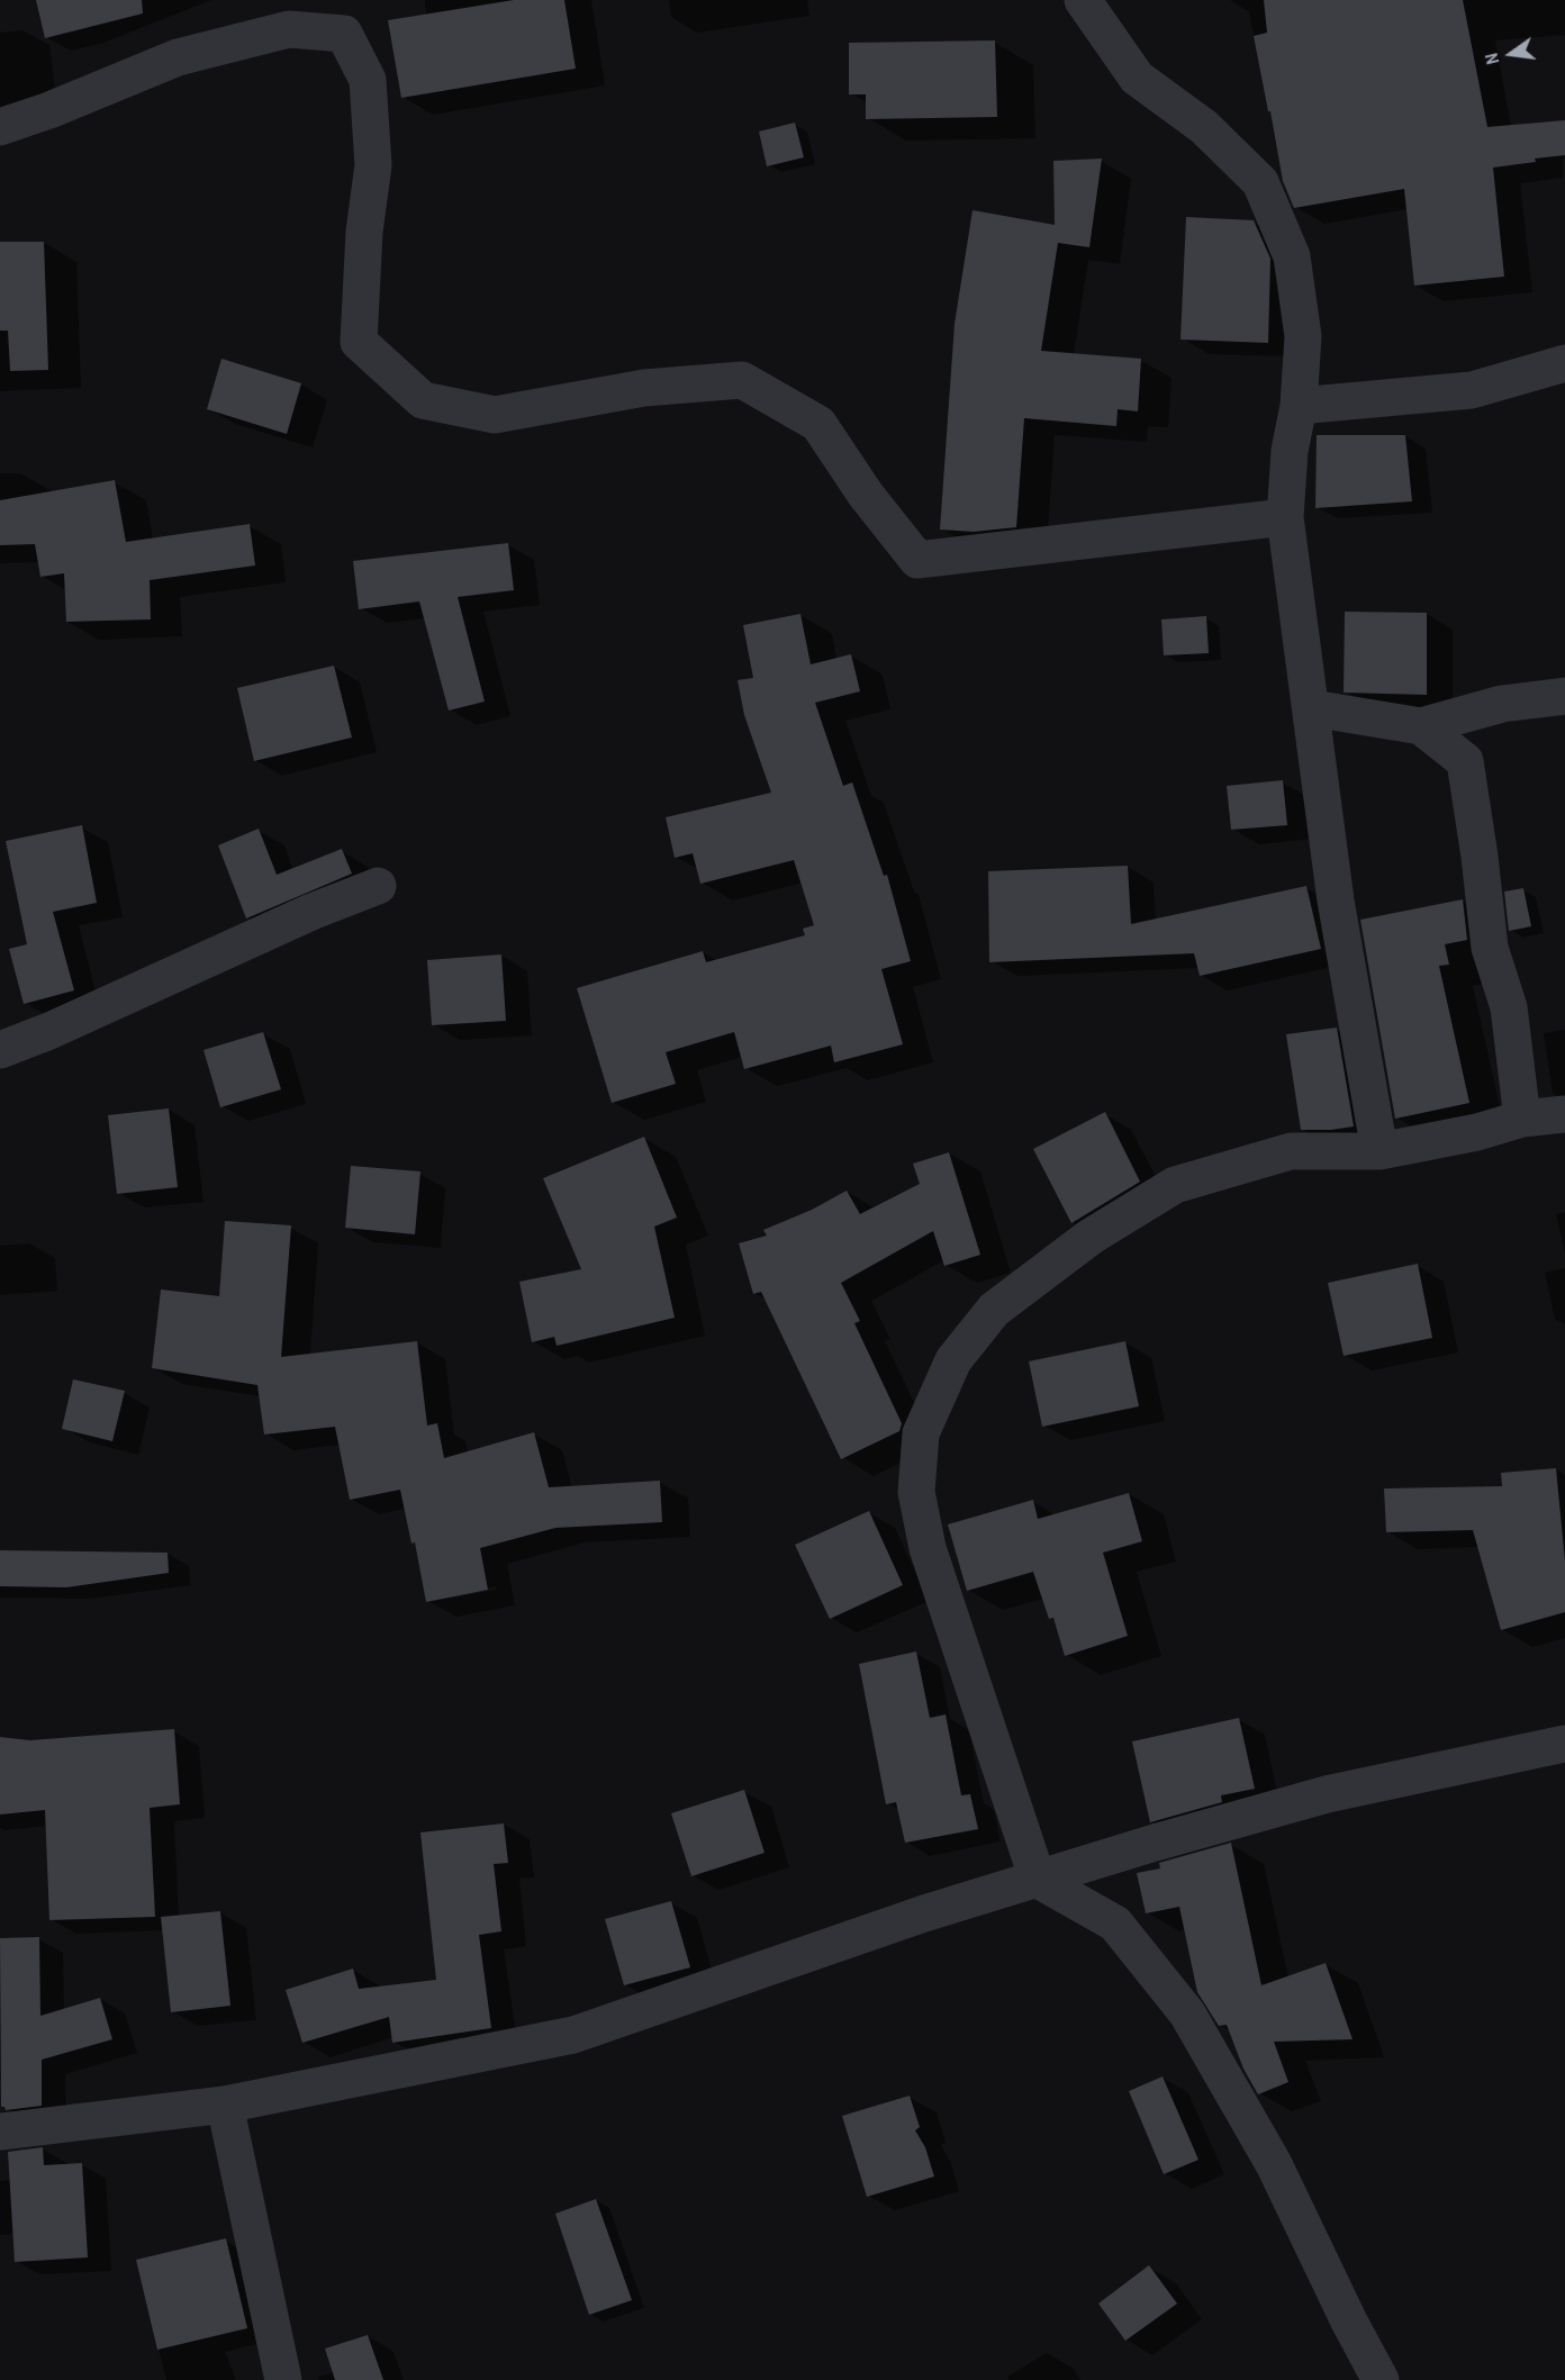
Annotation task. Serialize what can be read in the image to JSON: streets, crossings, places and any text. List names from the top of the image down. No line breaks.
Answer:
{"north":"left"}
